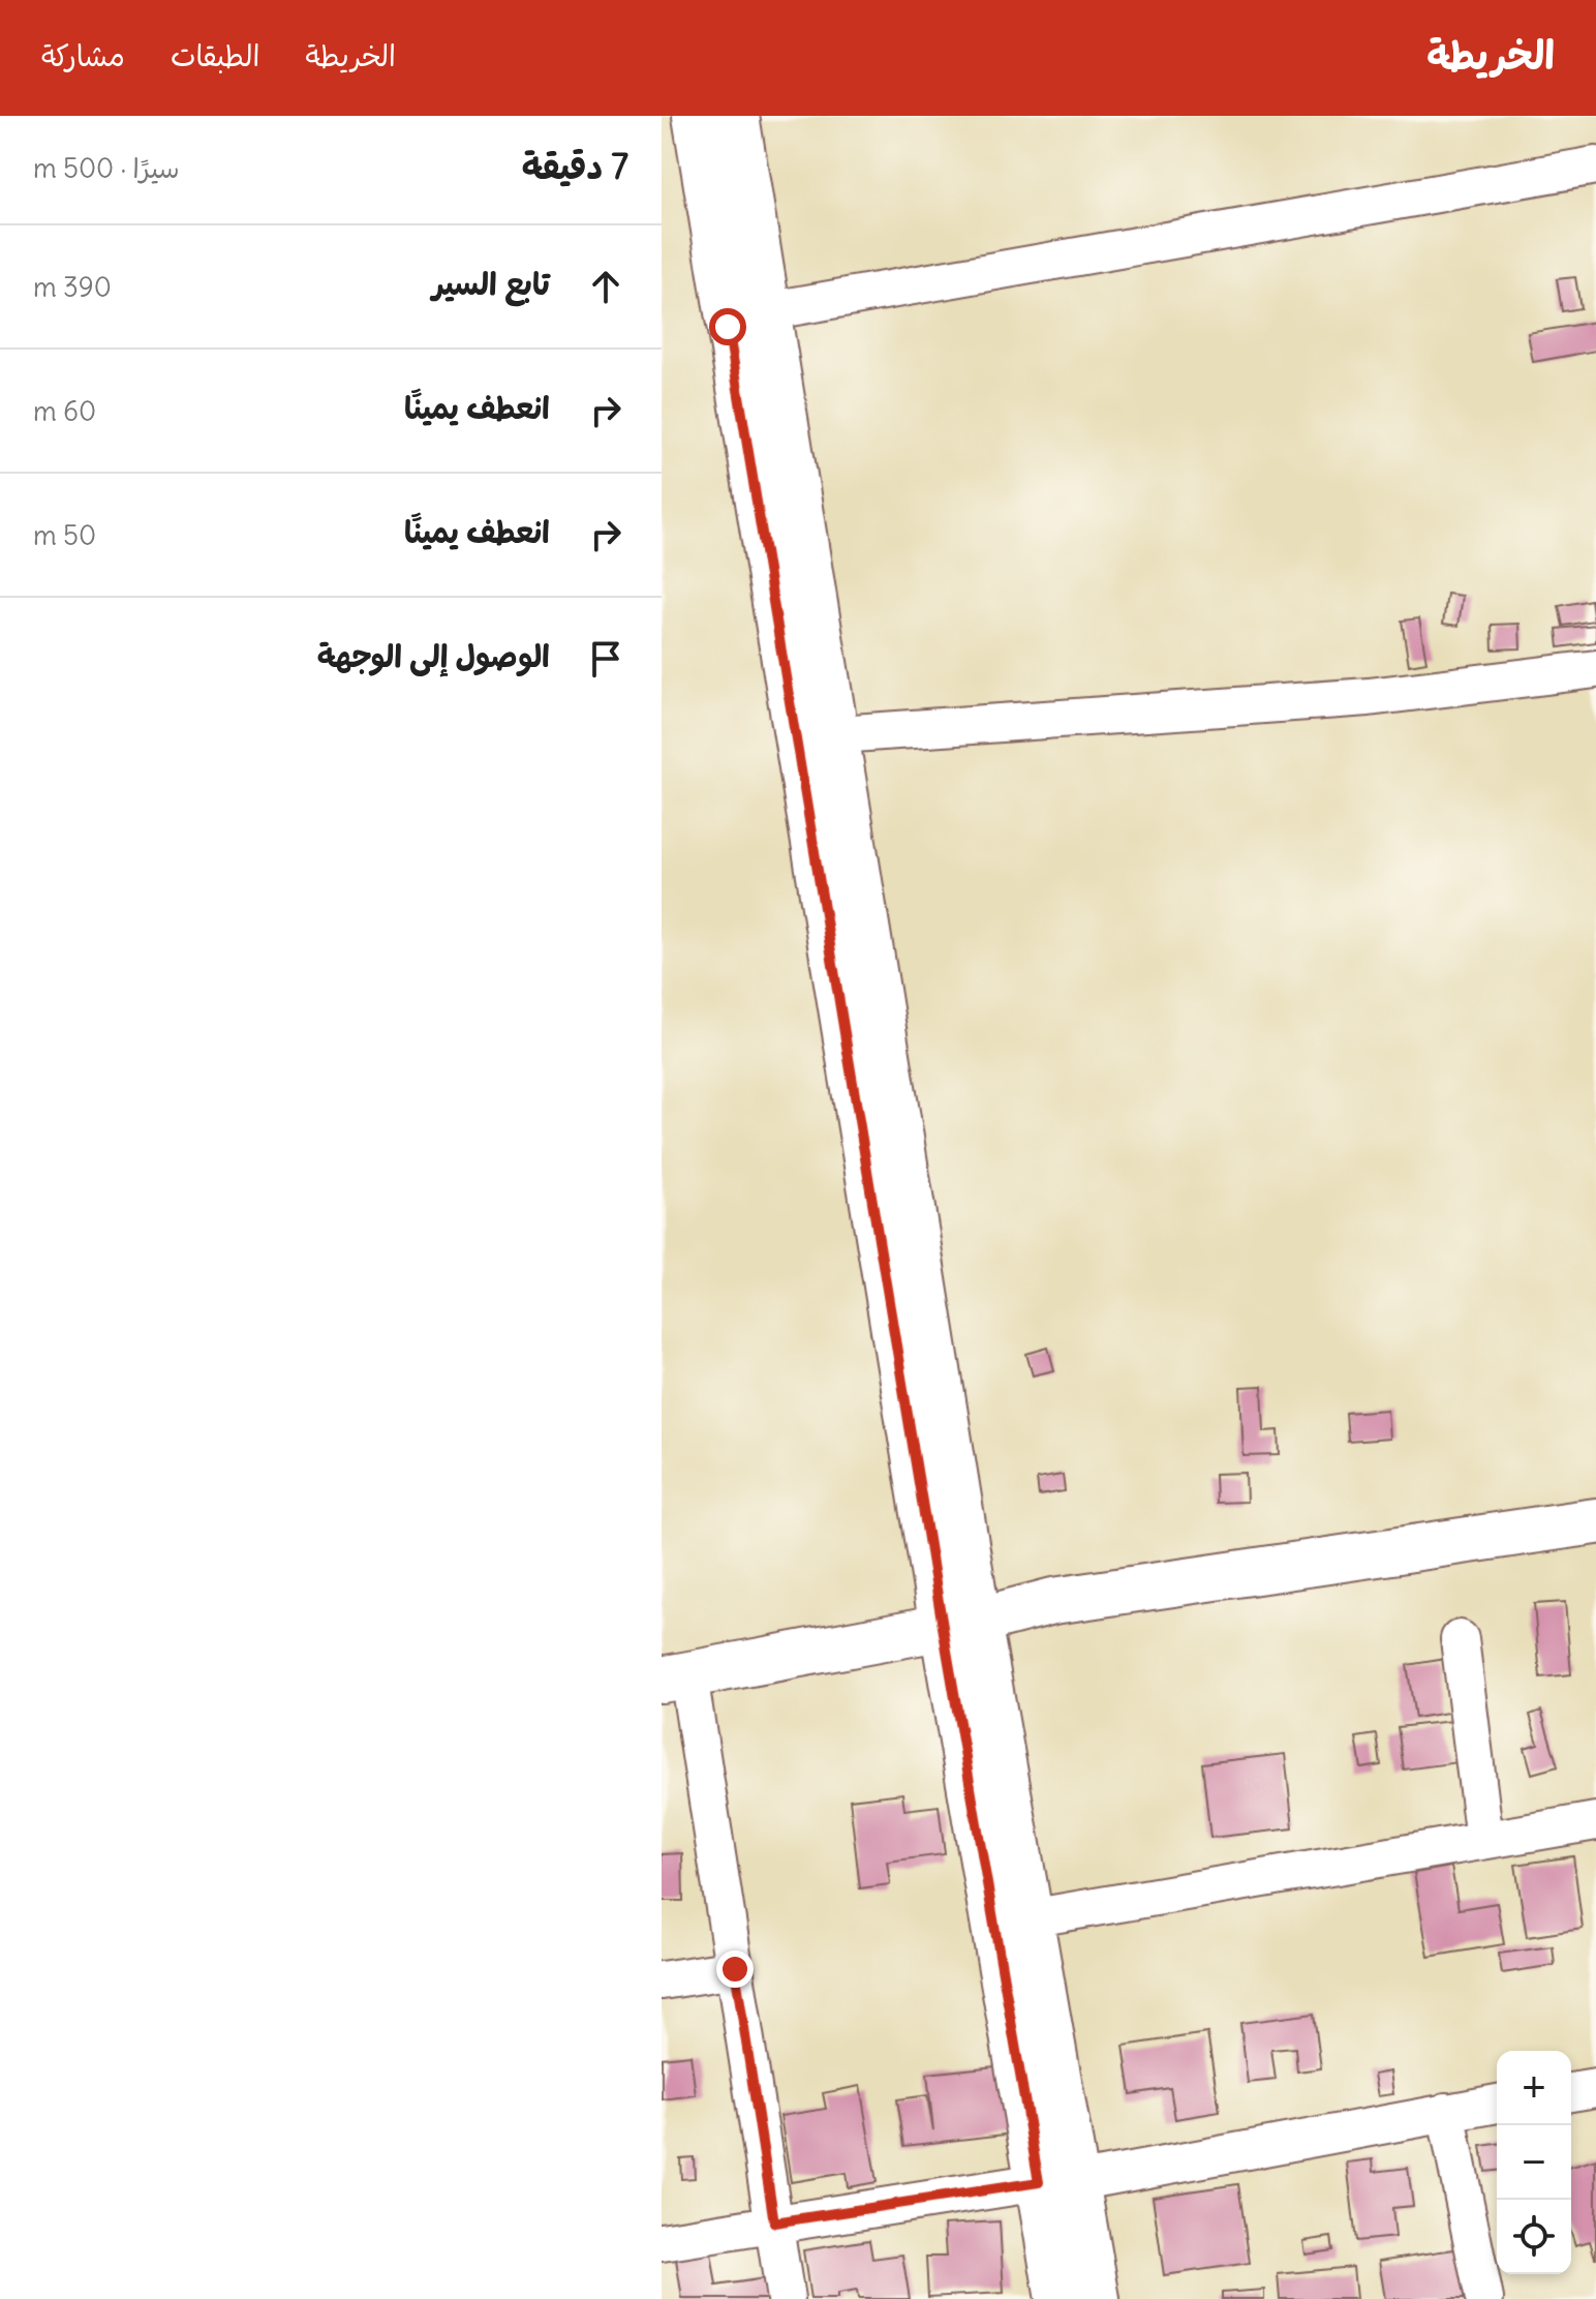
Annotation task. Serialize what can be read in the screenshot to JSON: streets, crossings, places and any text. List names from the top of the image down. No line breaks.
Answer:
{"page":{"header":"الخريطة","nav":["الخريطة","الطبقات","مشاركة"],"heading":["7 دقيقة","سيرًا · 500 m"],"list":[["تابع السير","390 m"],["انعطف يمينًا","60 m"],["انعطف يمينًا","50 m"],"الوصول إلى الوجهة"],"map_buttons":["+","−"]}}
